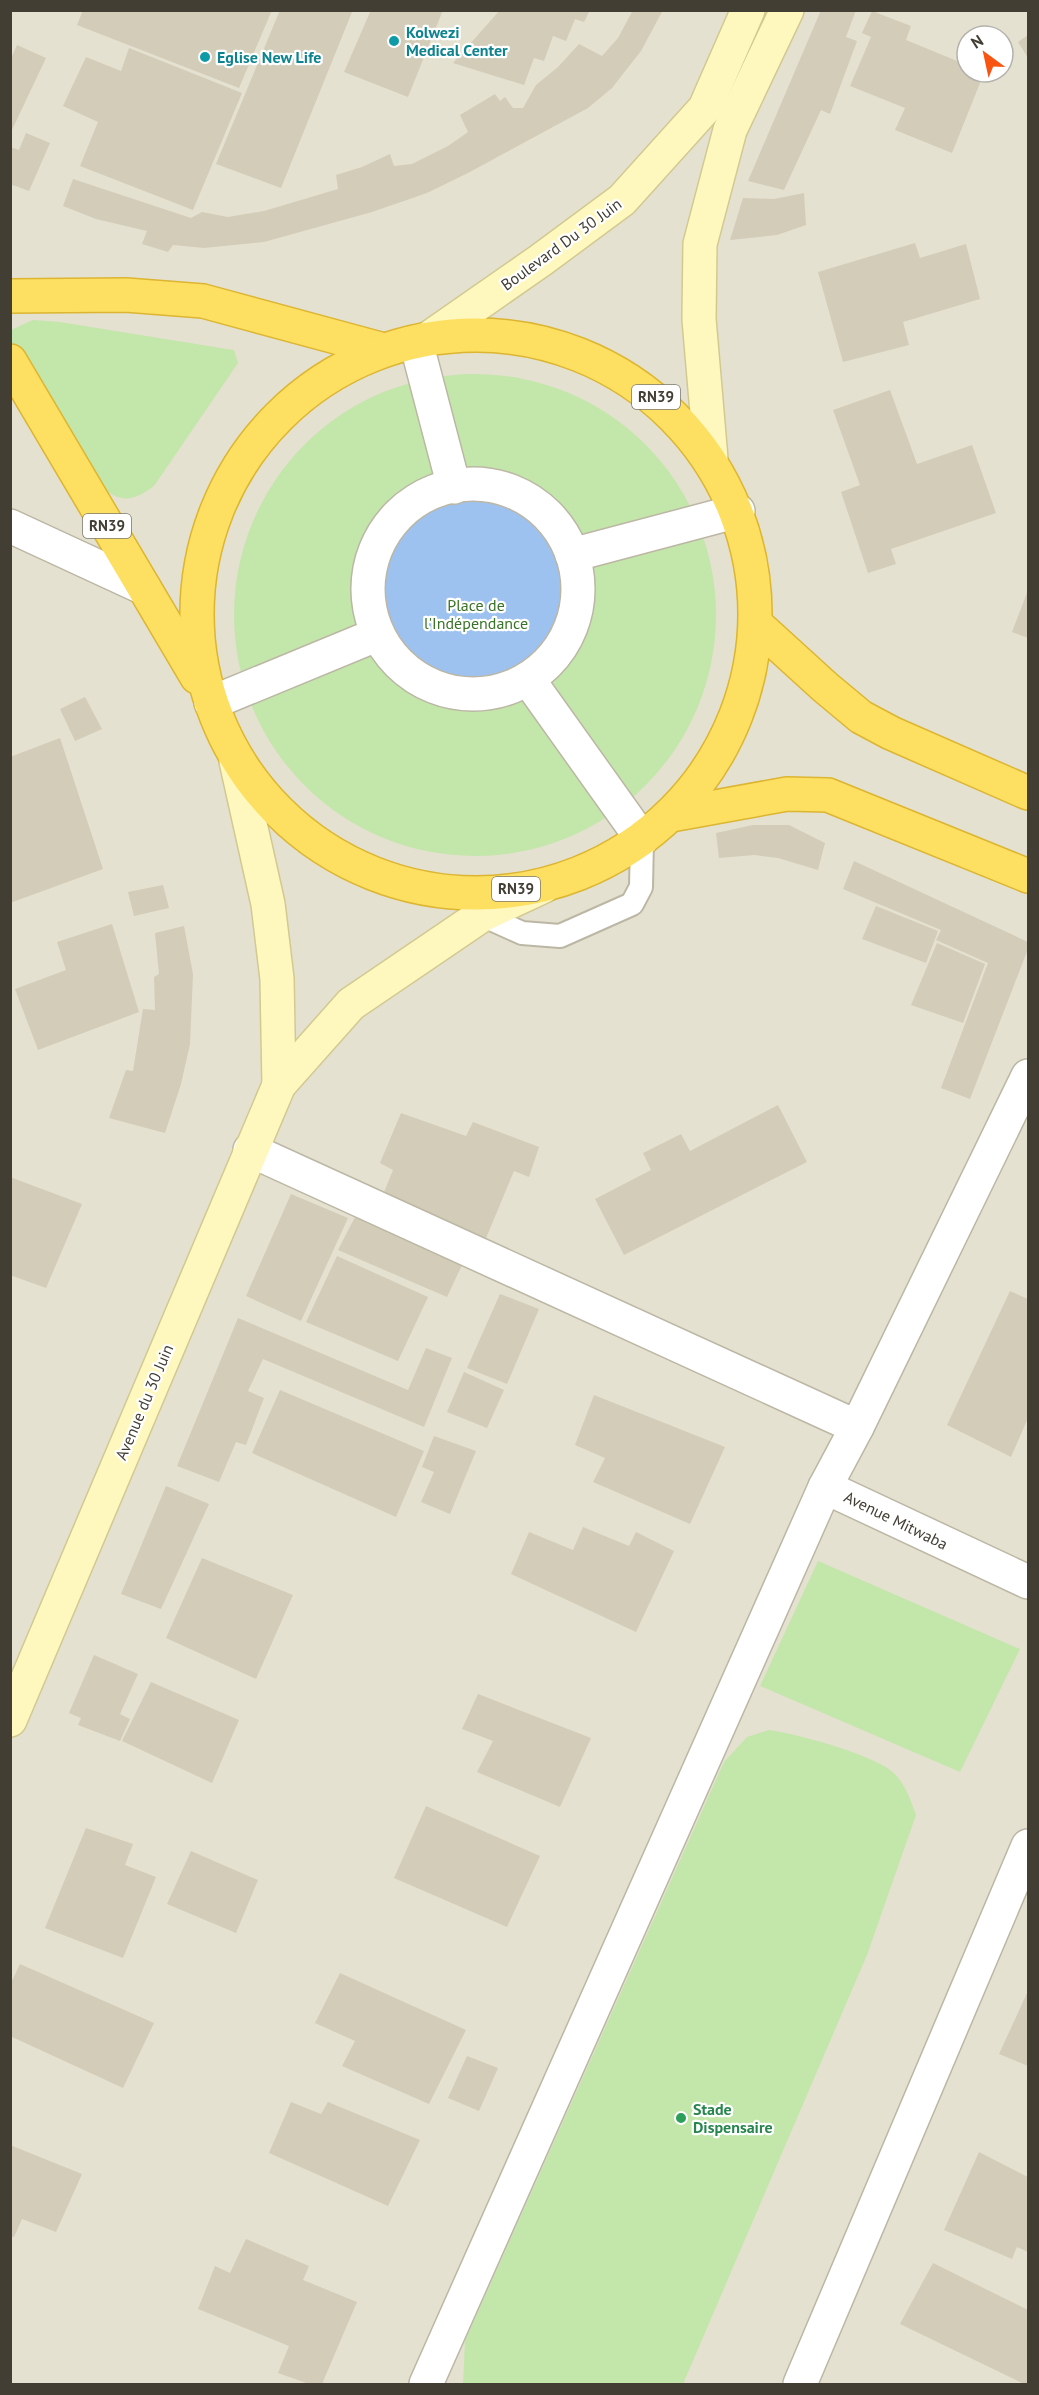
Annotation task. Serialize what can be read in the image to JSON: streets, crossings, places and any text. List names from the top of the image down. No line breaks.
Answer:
{"streets":{"highway":["RN39"],"street":["Boulevard Du 30 Juin","Avenue du 30 Juin","Avenue Mitwaba"]},"crossings":[["Boulevard Du 30 Juin","RN39"]],"parks":["Place de l'Indépendance"],"places":["Kolwezi Medical Center","Eglise New Life","Stade Dispensaire"],"north":"top left"}
